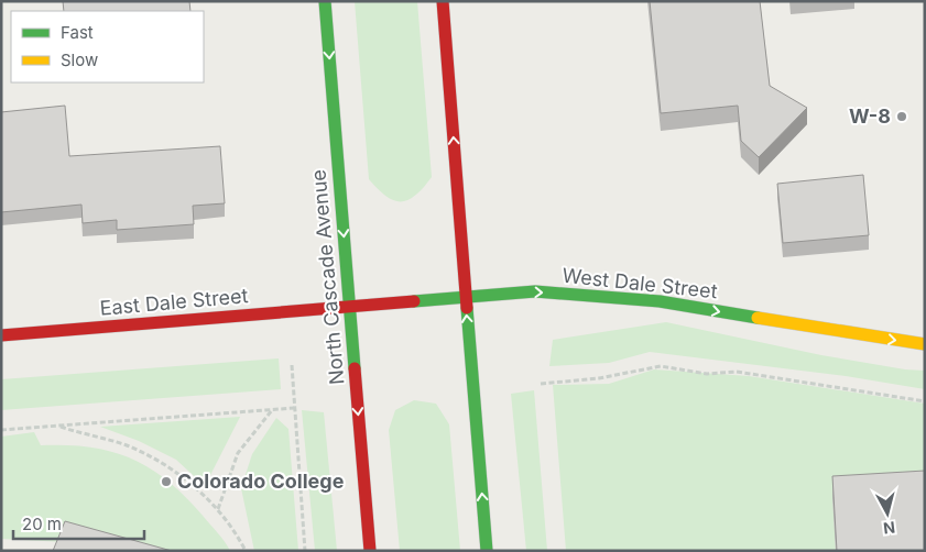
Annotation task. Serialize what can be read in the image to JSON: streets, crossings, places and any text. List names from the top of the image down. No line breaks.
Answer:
{"streets":{"main road":["North Cascade Avenue","West Dale Street","East Dale Street"]},"crossings":[["North Cascade Avenue","West Dale Street"],["North Cascade Avenue","East Dale Street"],["West Dale Street","East Dale Street"]],"one_way":["North Cascade Avenue","West Dale Street"],"places":["W-8","Colorado College"],"legend":["Fast","Slow"],"scale_bar":"20 m","north":"bottom"}
